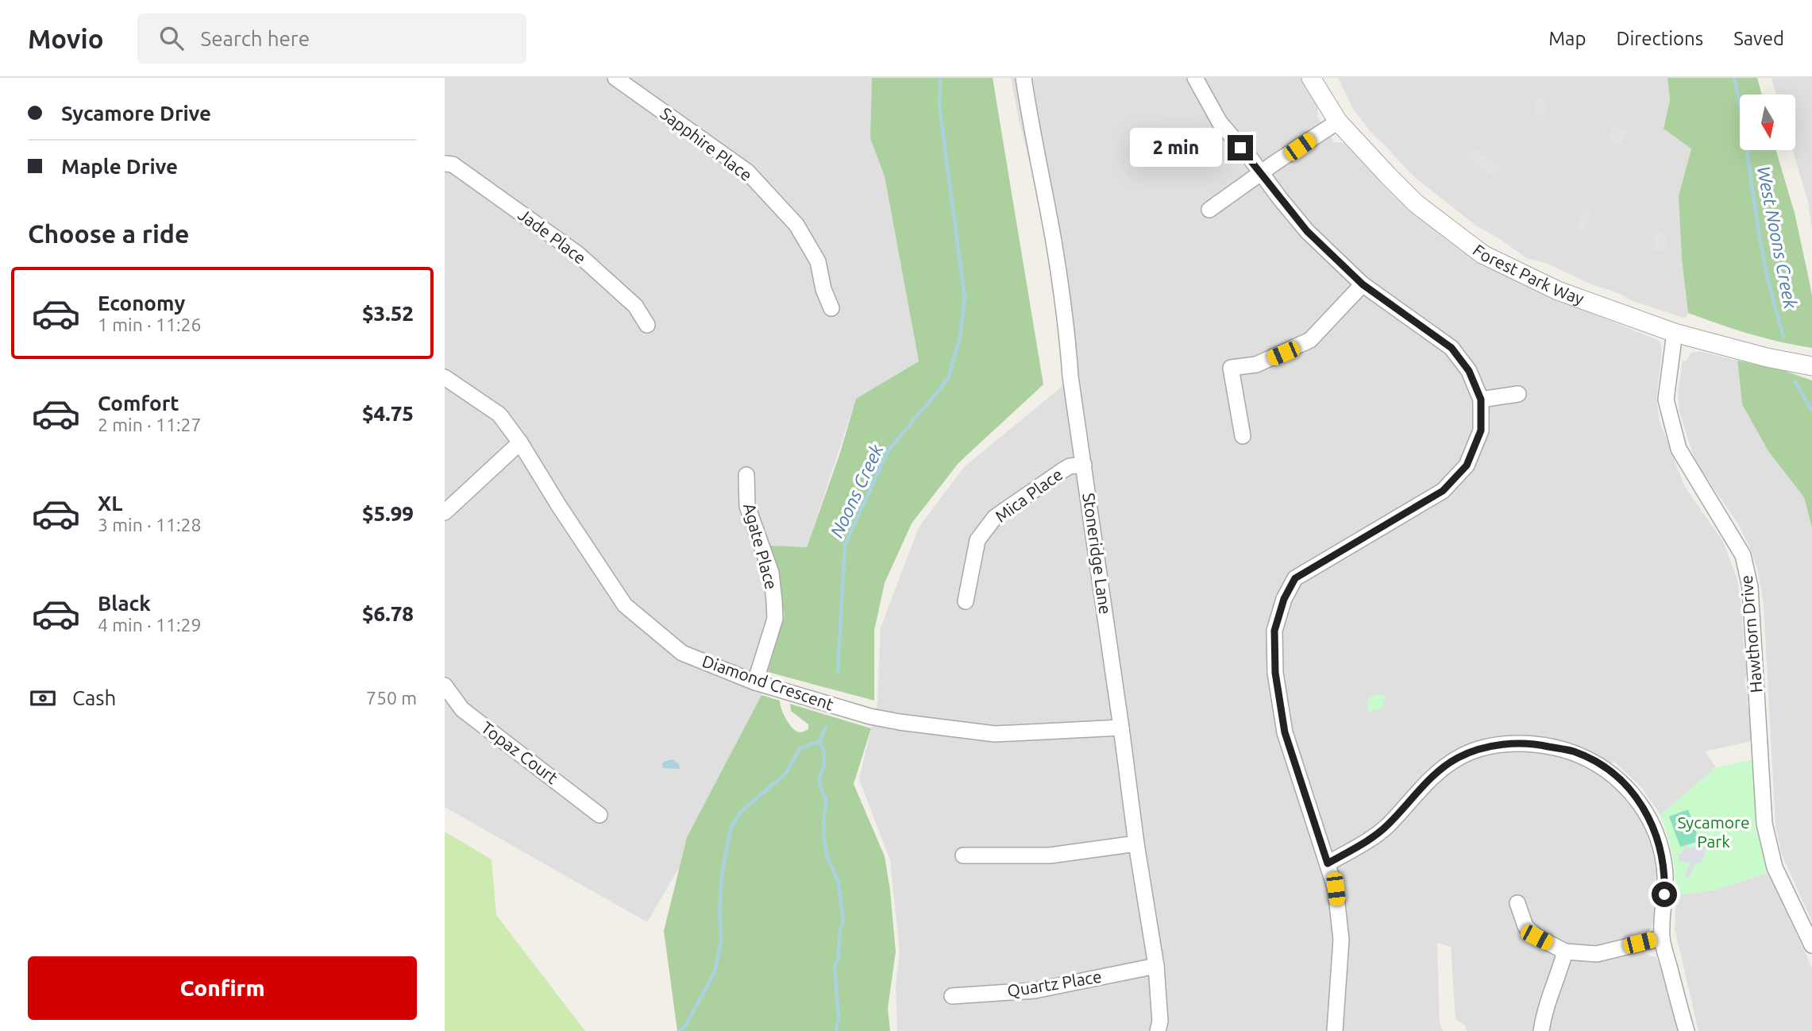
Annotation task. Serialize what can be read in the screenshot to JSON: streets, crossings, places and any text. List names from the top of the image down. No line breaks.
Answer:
{"streets":{"street":["Sapphire Place","Jade Place","Forest Park Way","Mica Place","Agate Place","Stoneridge Lane","Hawthorn Drive","Diamond Crescent","Topaz Court","Quartz Place"]},"crossings":[["Forest Park Way","Hawthorn Drive"],["Mica Place","Stoneridge Lane"],["Agate Place","Diamond Crescent"],["Stoneridge Lane","Diamond Crescent"],["Stoneridge Lane","Quartz Place"]],"water":["West Noons Creek","Noons Creek"],"parks":["Sycamore Park"],"north":"bottom","page":{"header":"Movio","search":"Search here","nav":["Map","Directions","Saved"],"banner":["Sycamore Drive","Maple Drive"],"bubble":"2 min","heading":"Choose a ride","list":[{"name":"Economy","note":"1 min · 11:26","value":"$3.52"},{"name":"Comfort","note":"2 min · 11:27","value":"$4.75"},{"name":"XL","note":"3 min · 11:28","value":"$5.99"},{"name":"Black","note":"4 min · 11:29","value":"$6.78"}],"pay":["Cash","750 m"],"buttons":"Confirm"}}
